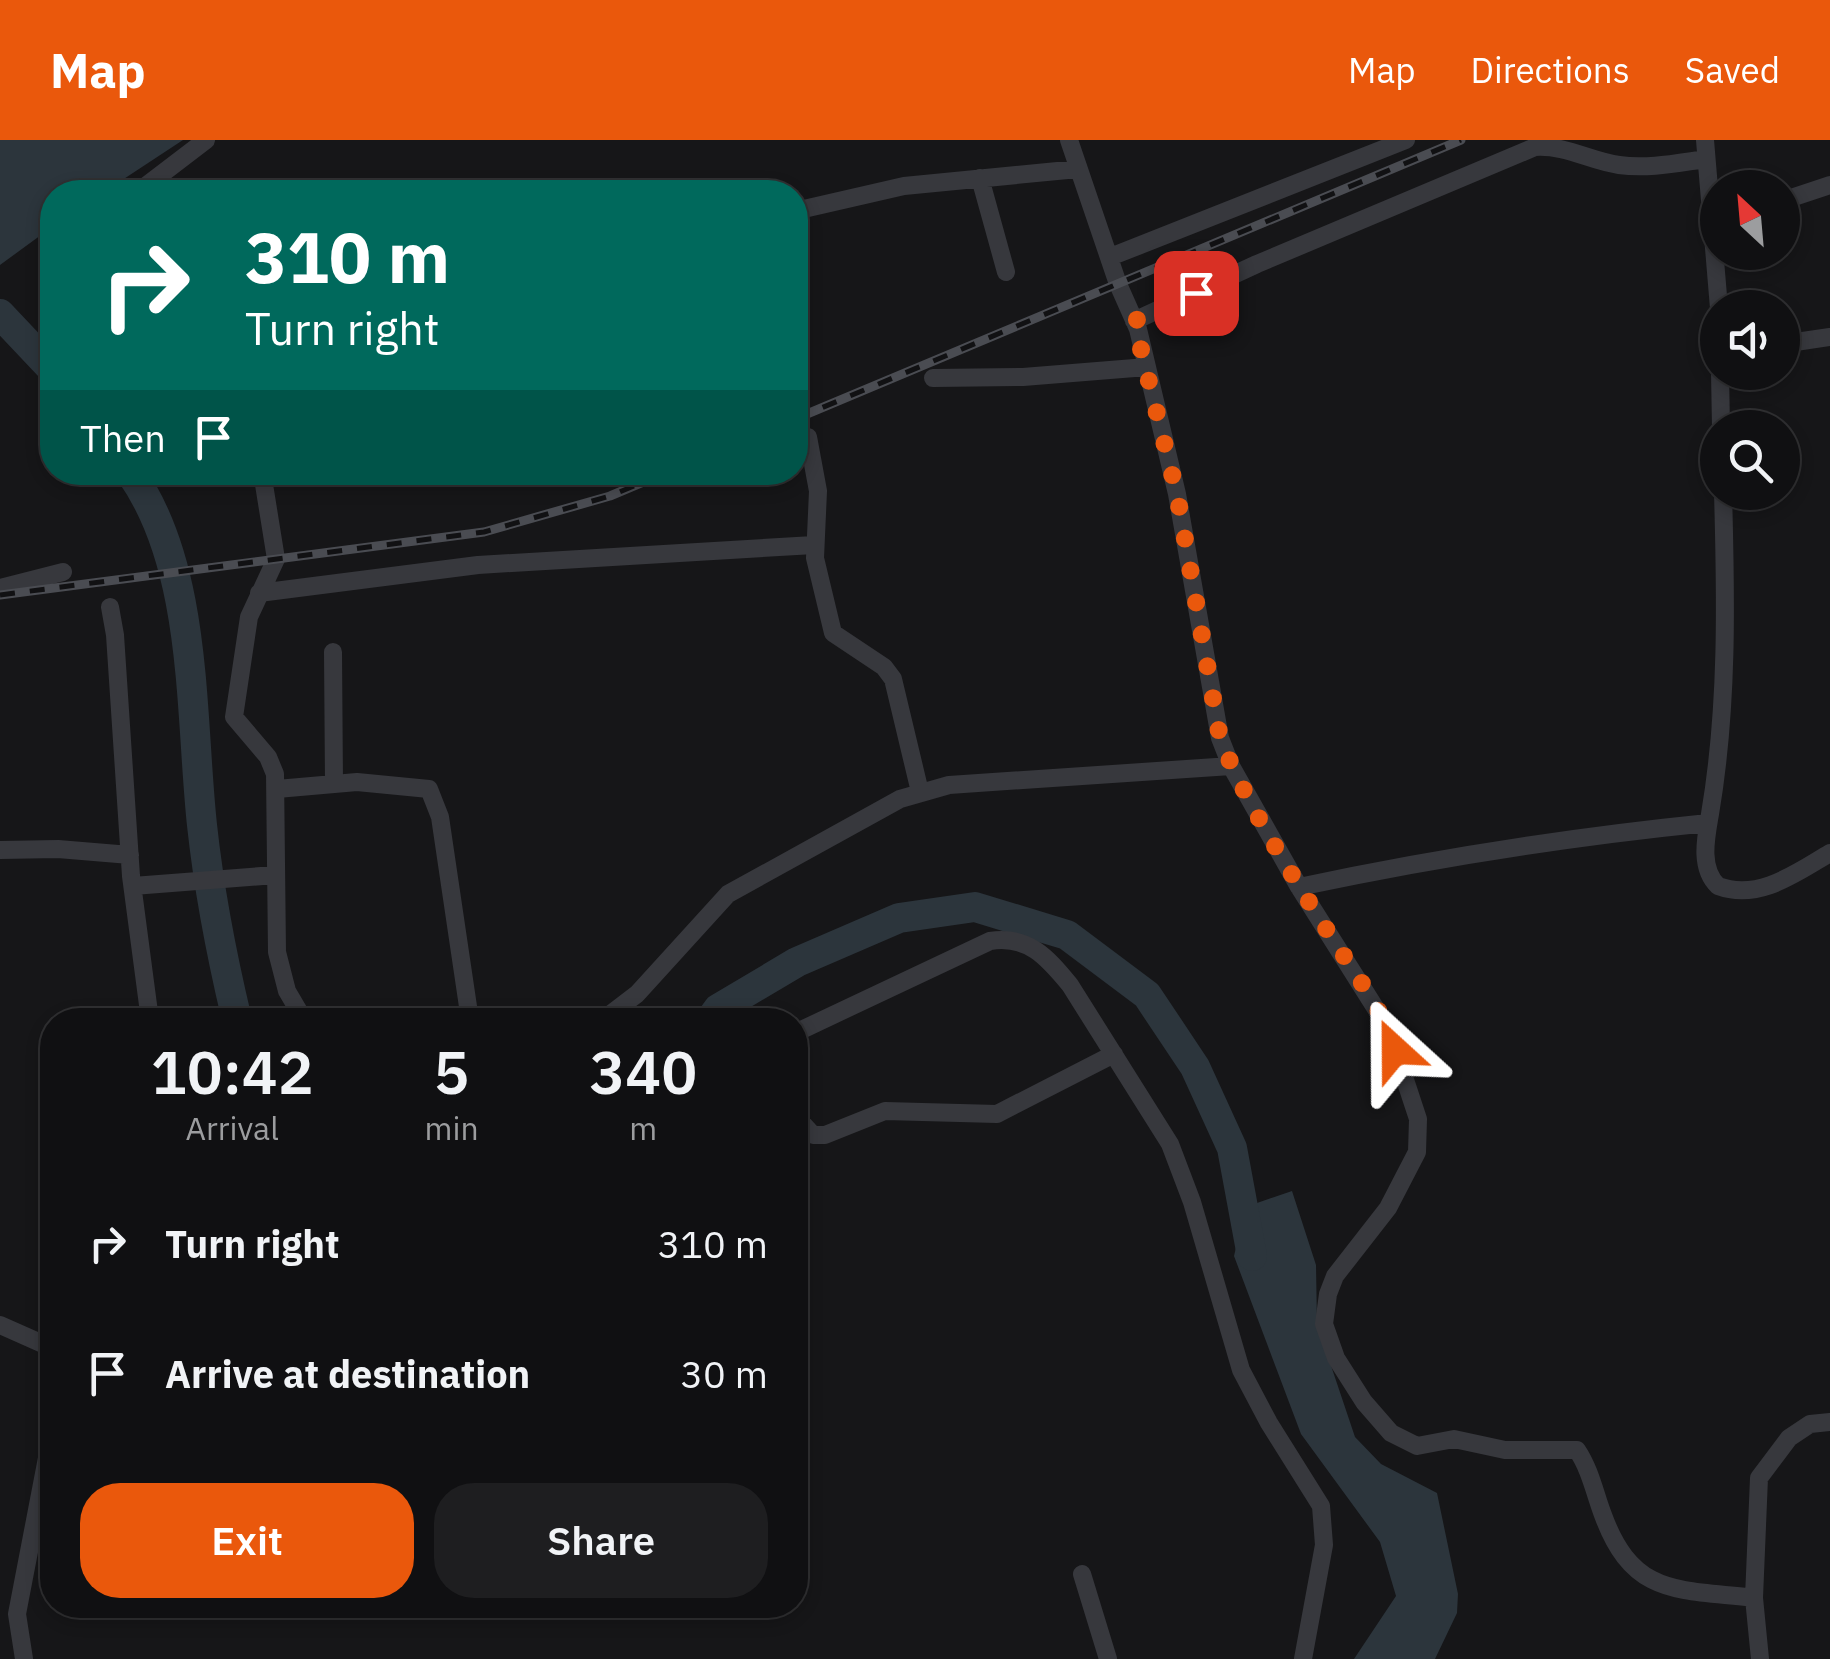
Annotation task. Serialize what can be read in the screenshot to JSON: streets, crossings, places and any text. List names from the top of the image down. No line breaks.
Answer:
{"north":"top left","page":{"header":"Map","nav":["Map","Directions","Saved"],"turn":["310 m","Turn right"],"then":"Then","eta":["10:42","Arrival","5","min","340","m"],"list":[{"name":"Turn right","value":"310 m"},{"name":"Arrive at destination","value":"30 m"}],"buttons":["Exit","Share"]}}
